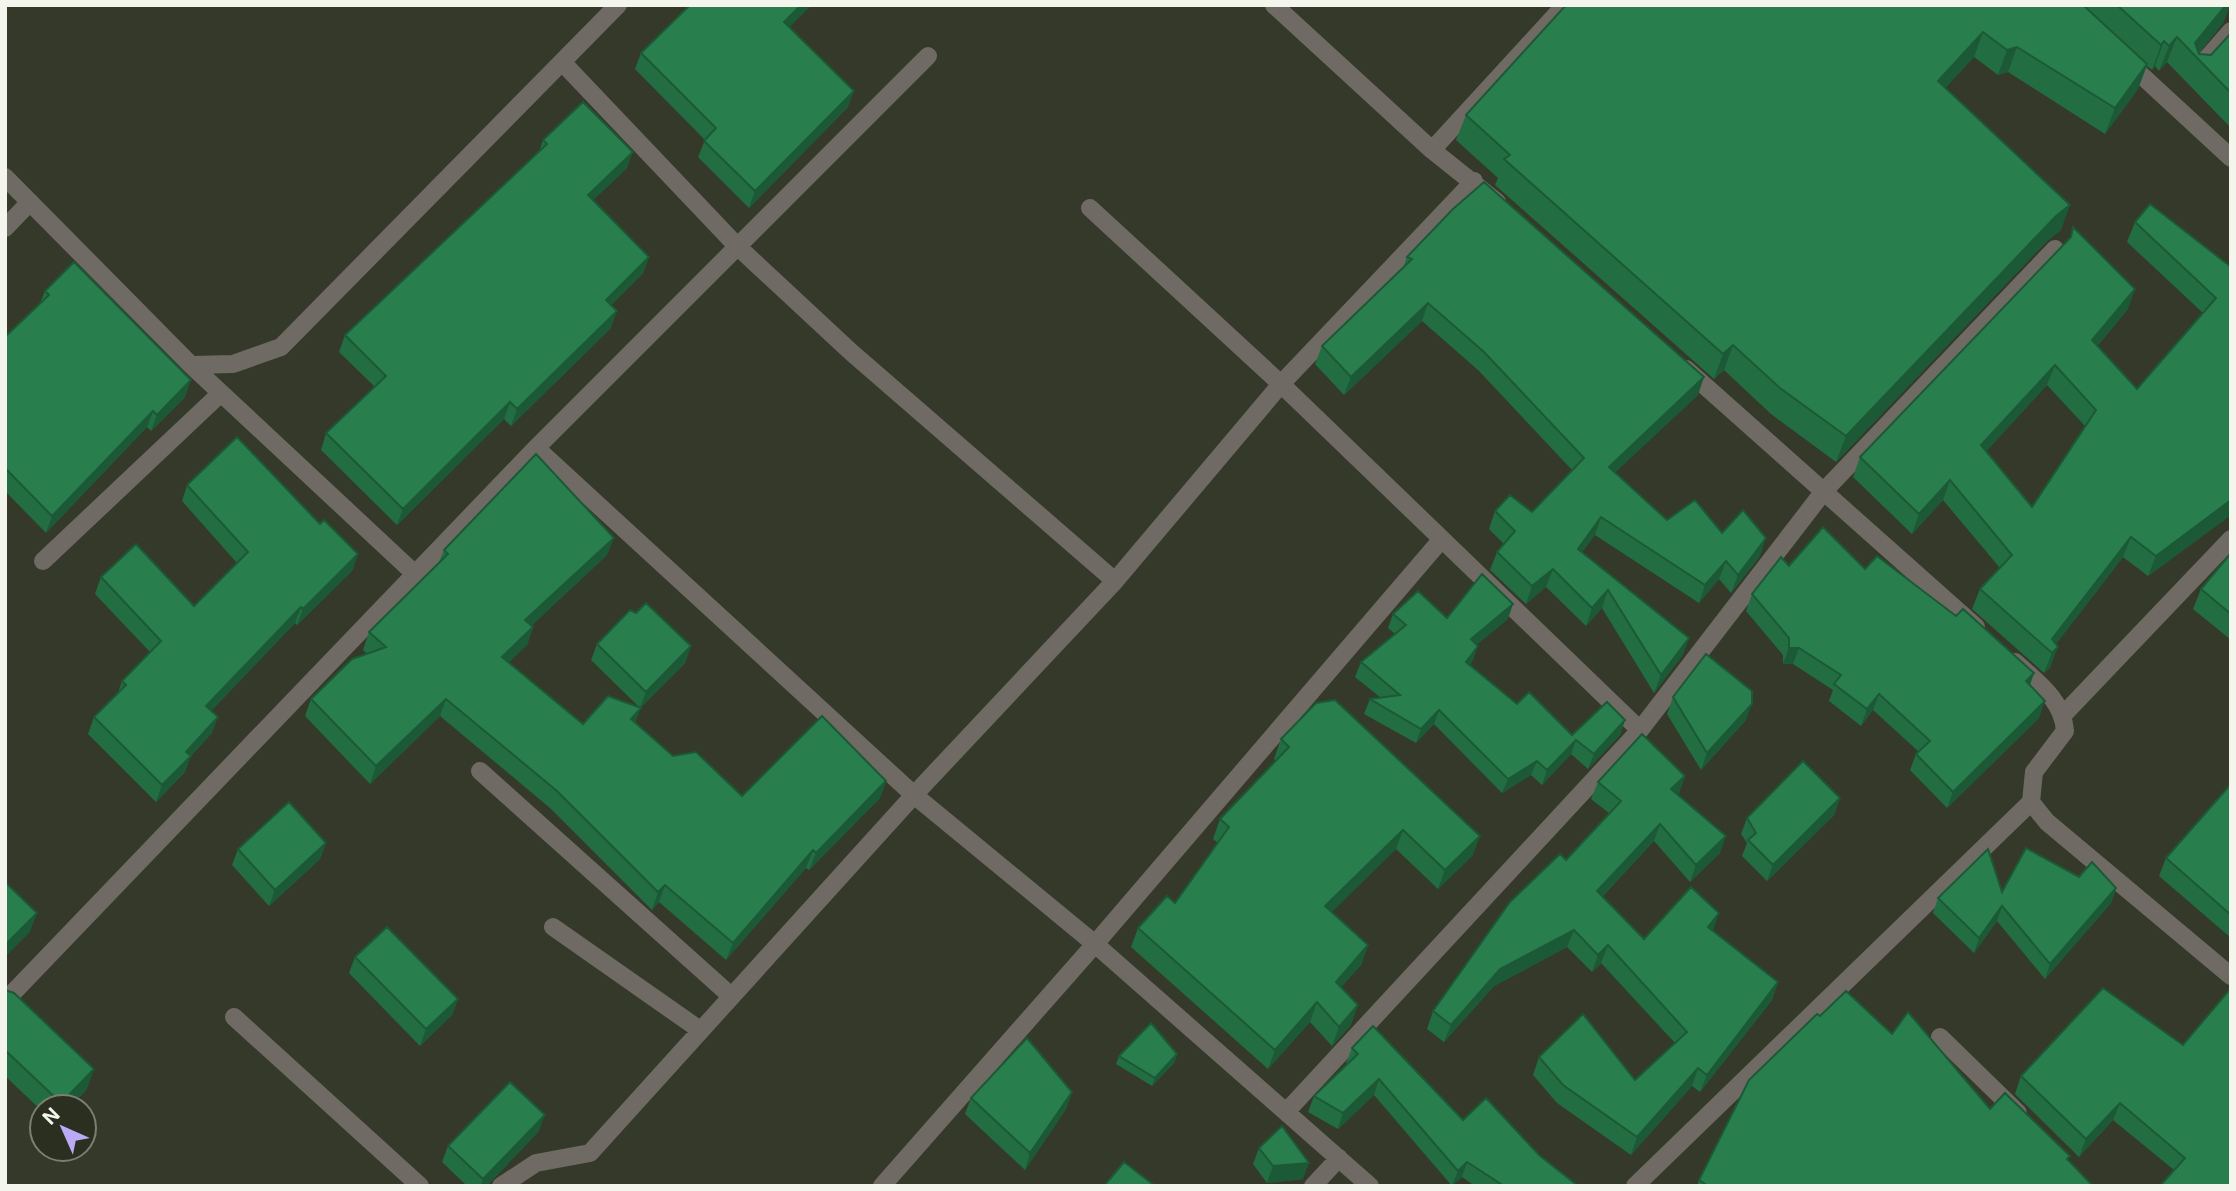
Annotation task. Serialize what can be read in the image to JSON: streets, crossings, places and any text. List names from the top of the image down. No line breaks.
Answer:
{"north":"top left"}
